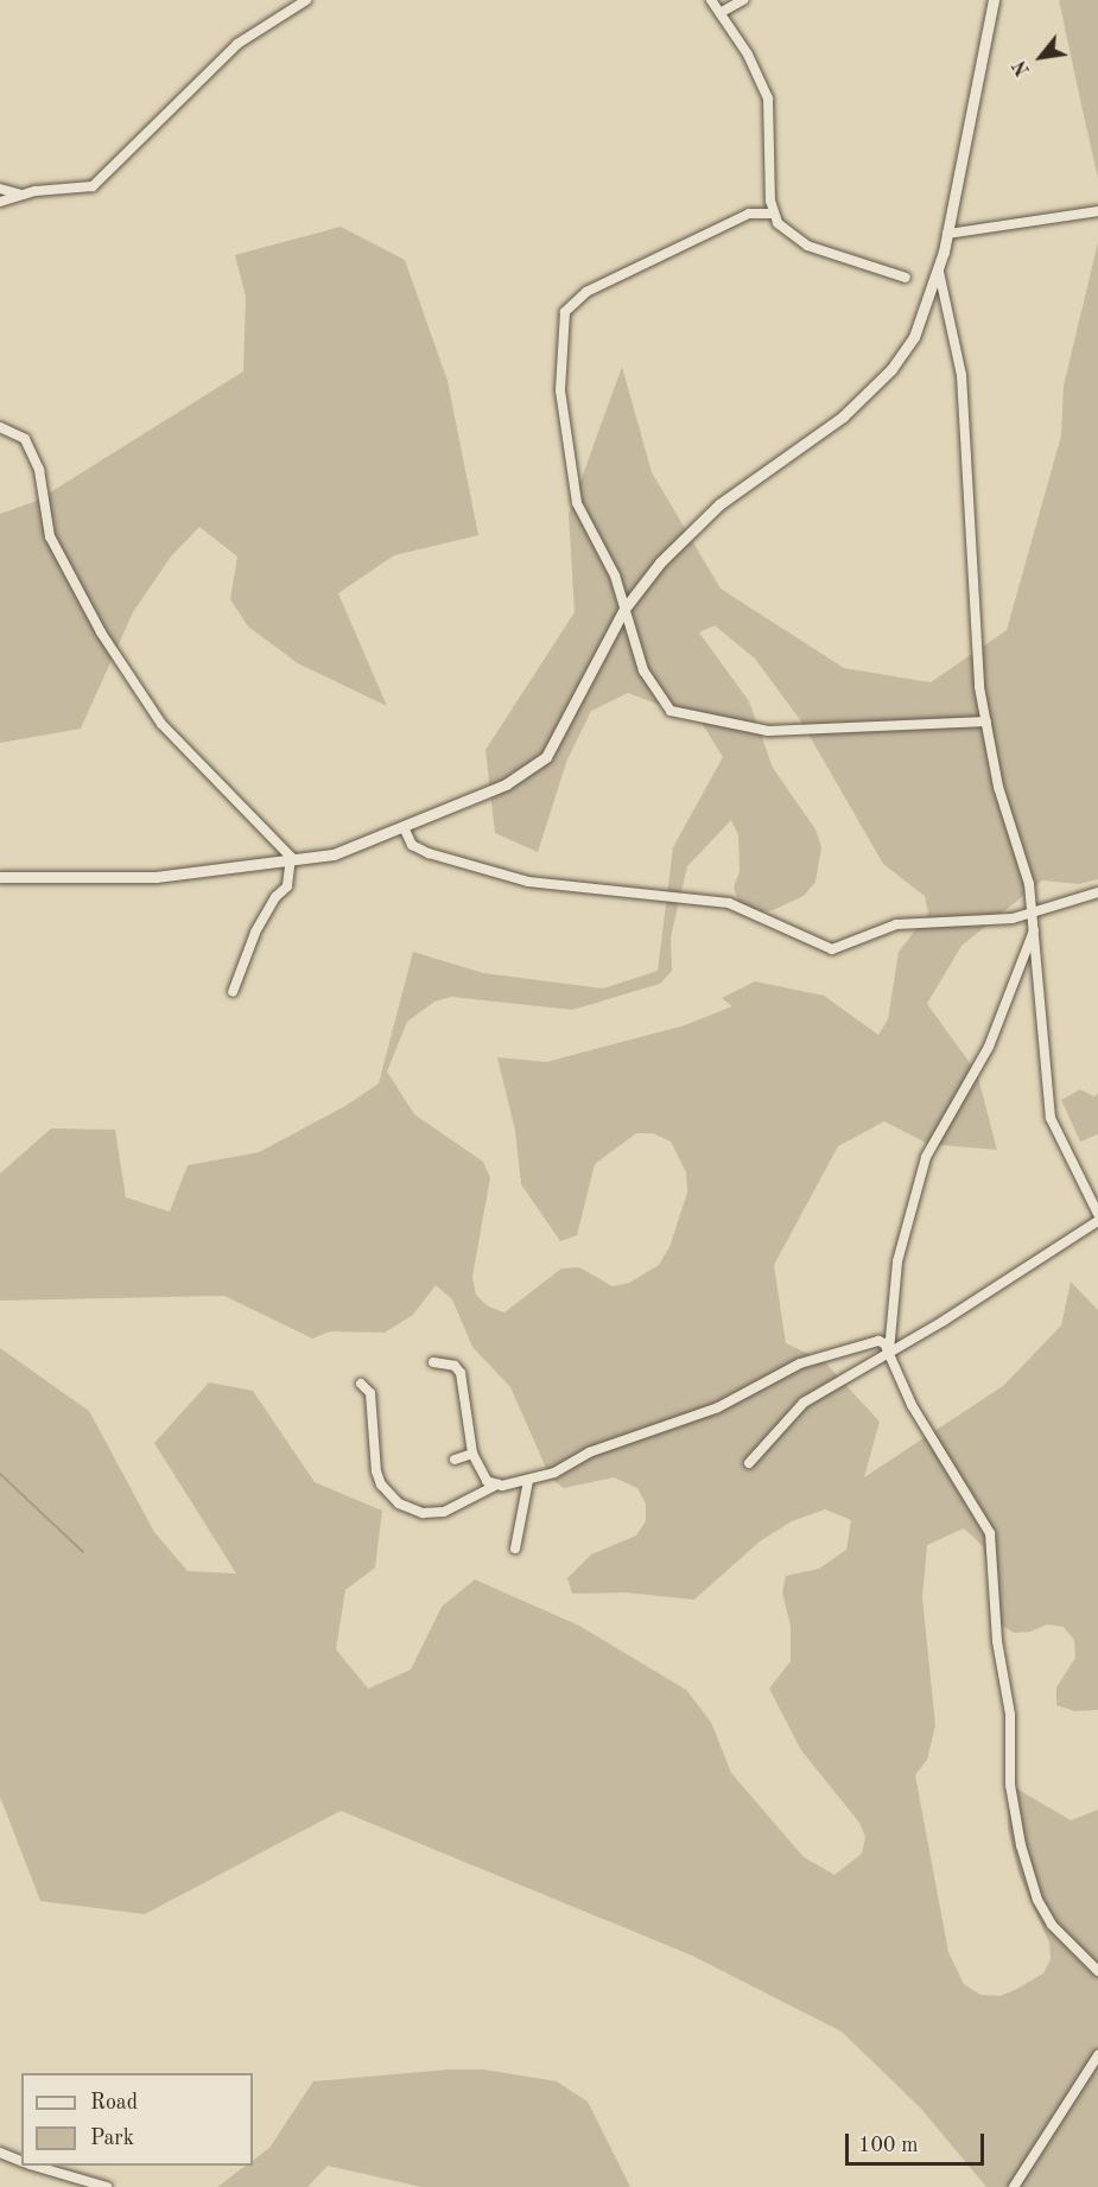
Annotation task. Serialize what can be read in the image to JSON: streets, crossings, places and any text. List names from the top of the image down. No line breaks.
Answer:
{"legend":["Road","Park"],"scale_bar":"100 m","north":"bottom left"}
